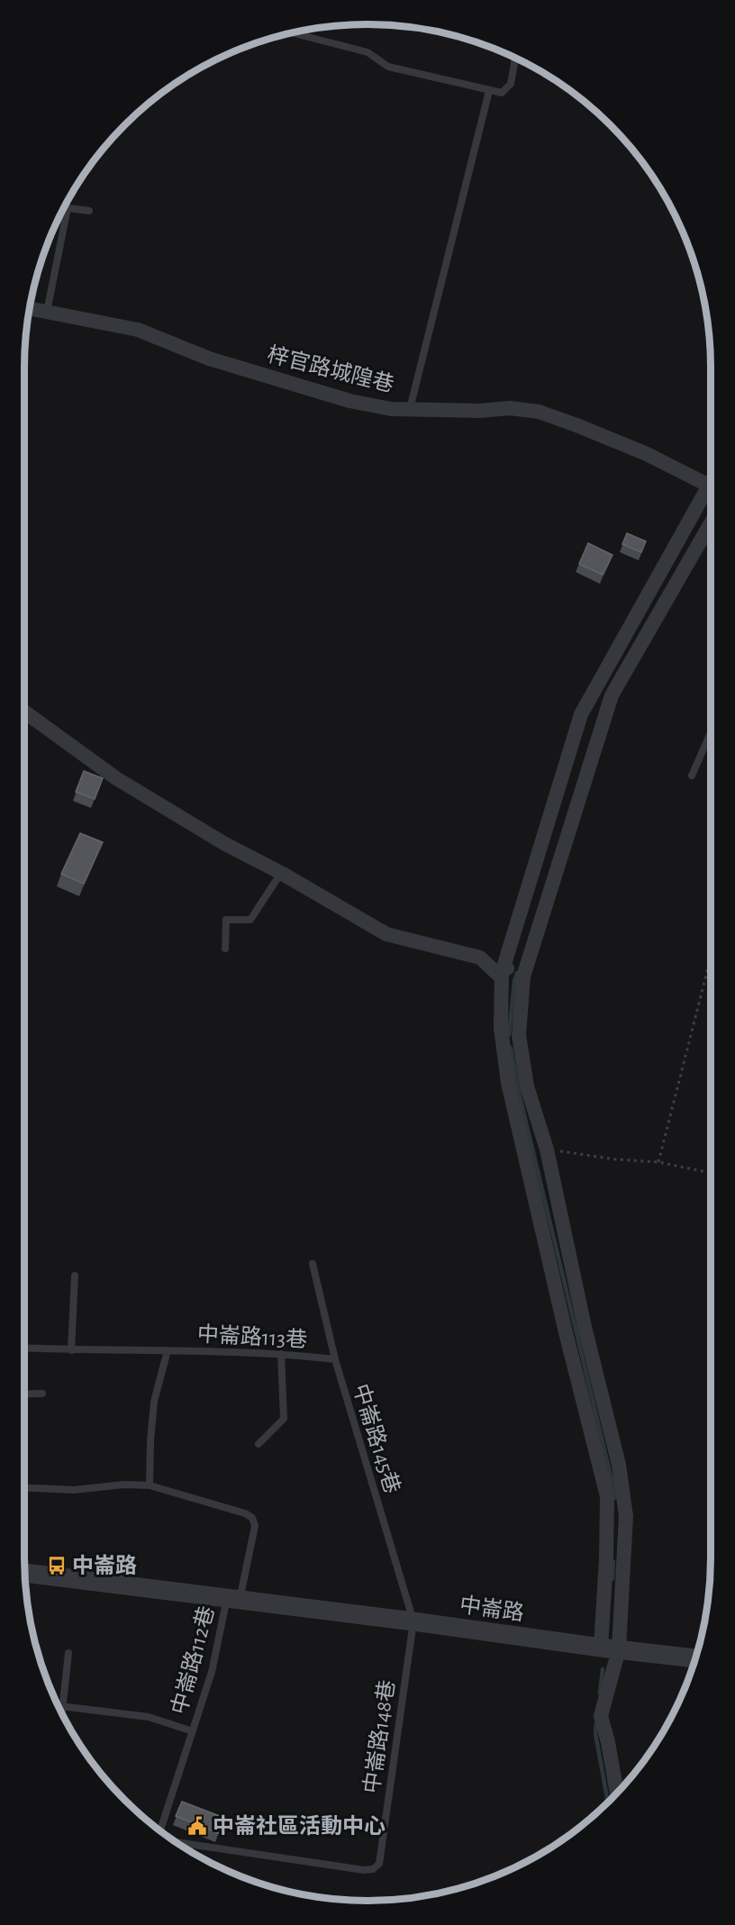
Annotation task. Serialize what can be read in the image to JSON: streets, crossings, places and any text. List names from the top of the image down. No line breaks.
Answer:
{"streets":{"street":["梓官路城隍巷","中崙路"],"lane":["中崙路113巷","中崙路145巷","中崙路112巷","中崙路148巷"]},"crossings":[["中崙路113巷","中崙路145巷"],["中崙路145巷","中崙路"],["中崙路145巷","中崙路148巷"],["中崙路","中崙路112巷"],["中崙路","中崙路148巷"]],"places":{"bus stop":["中崙路"],"public building":["中崙社區活動中心"]}}
